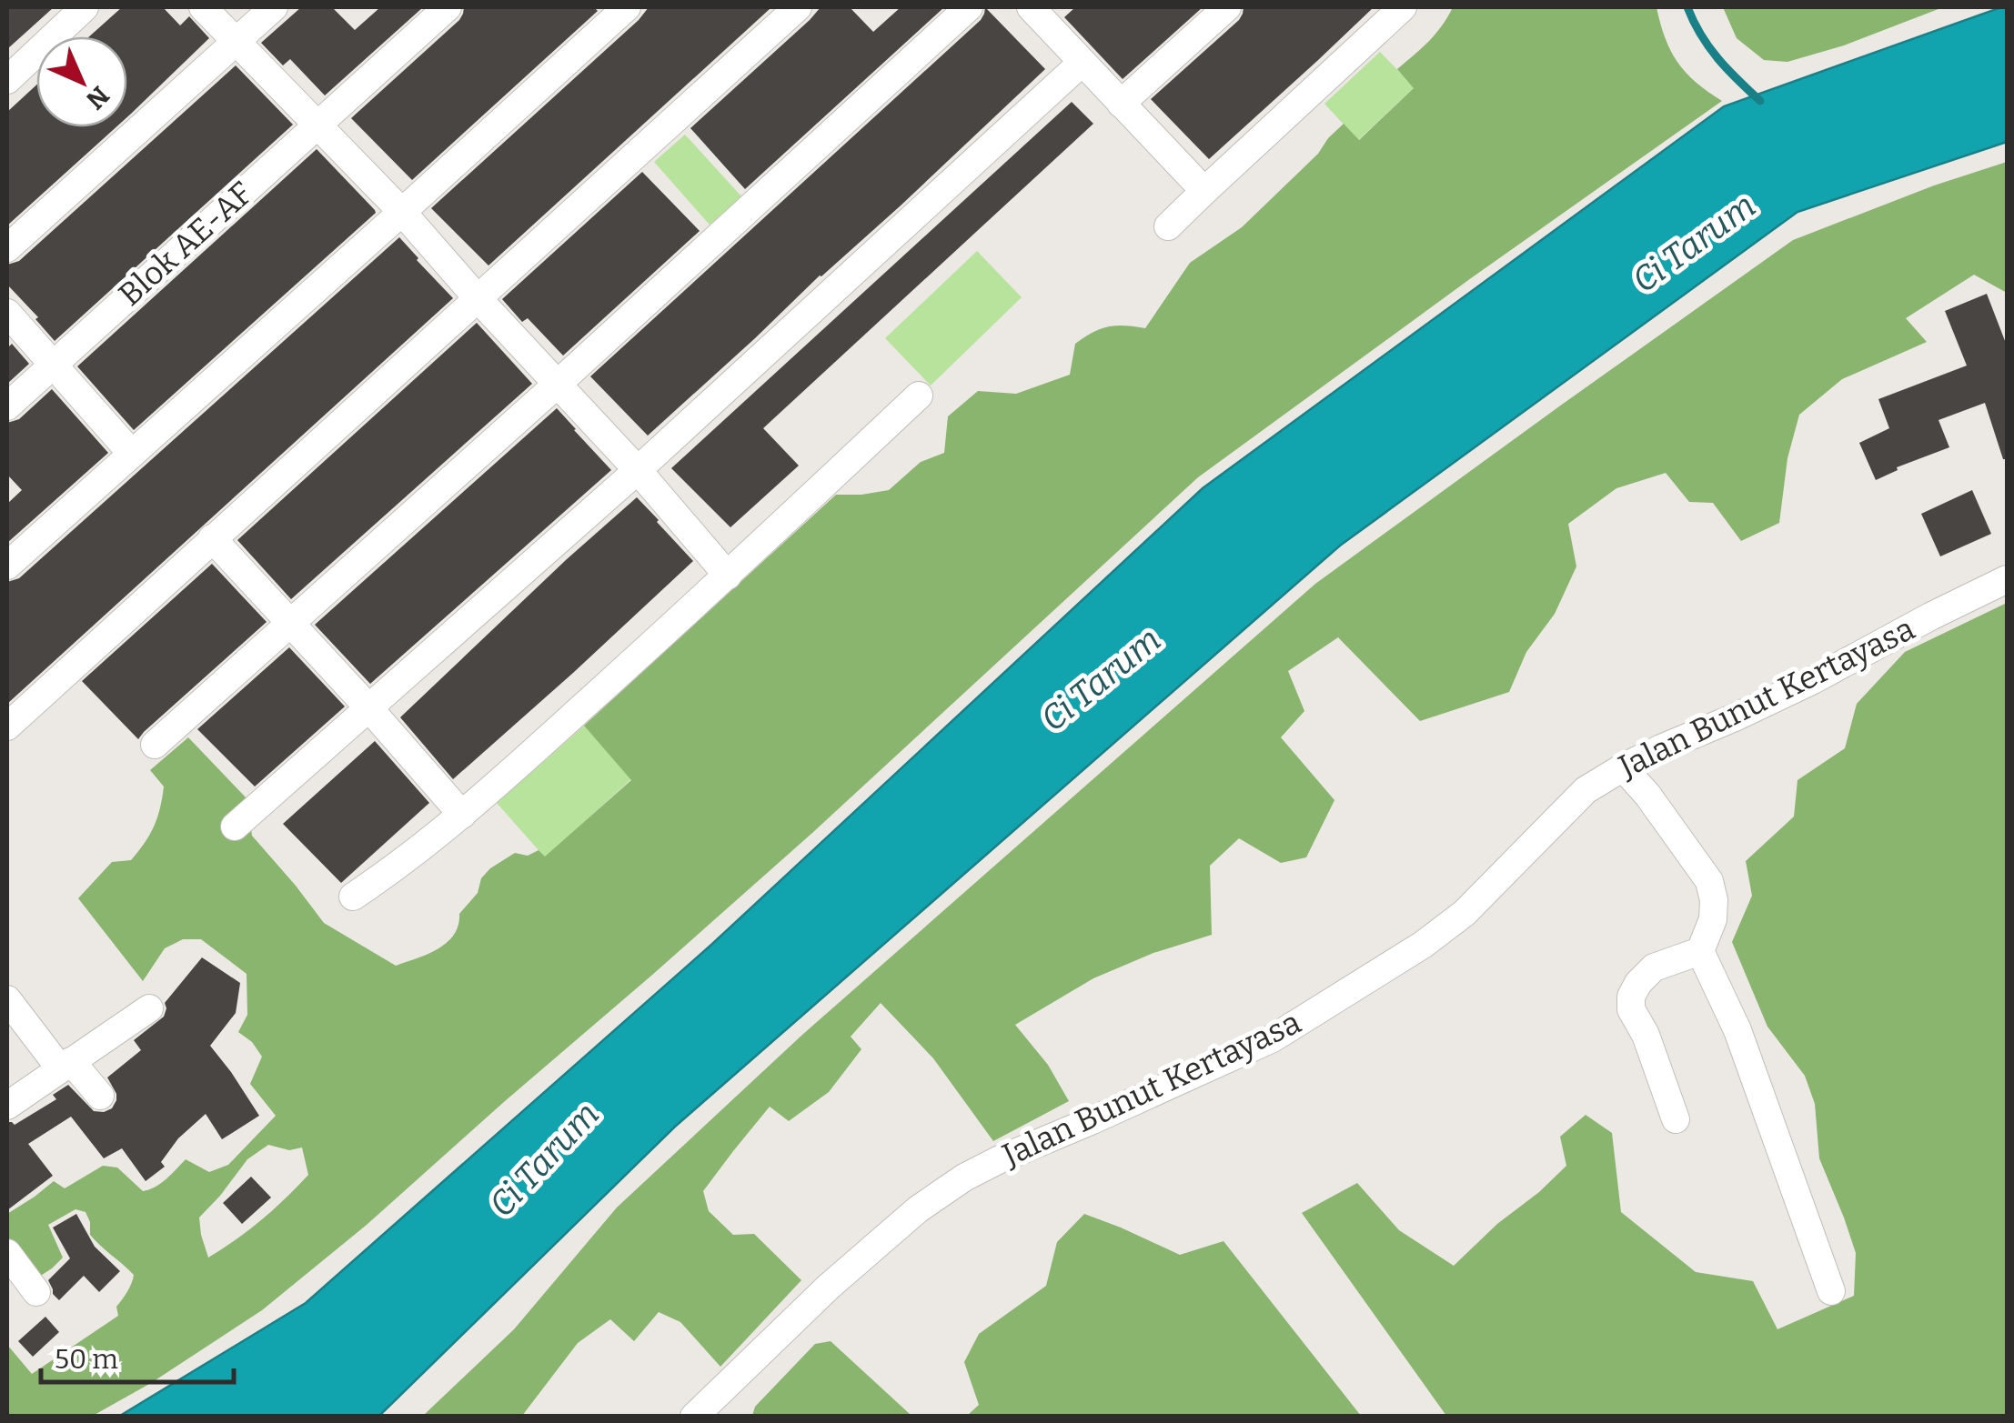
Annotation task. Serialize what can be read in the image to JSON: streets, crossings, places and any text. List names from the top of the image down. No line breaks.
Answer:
{"streets":{"street":["Blok AE-AF","Jalan Bunut Kertayasa"]},"water":["Ci Tarum"],"scale_bar":"50 m","north":"bottom right"}
